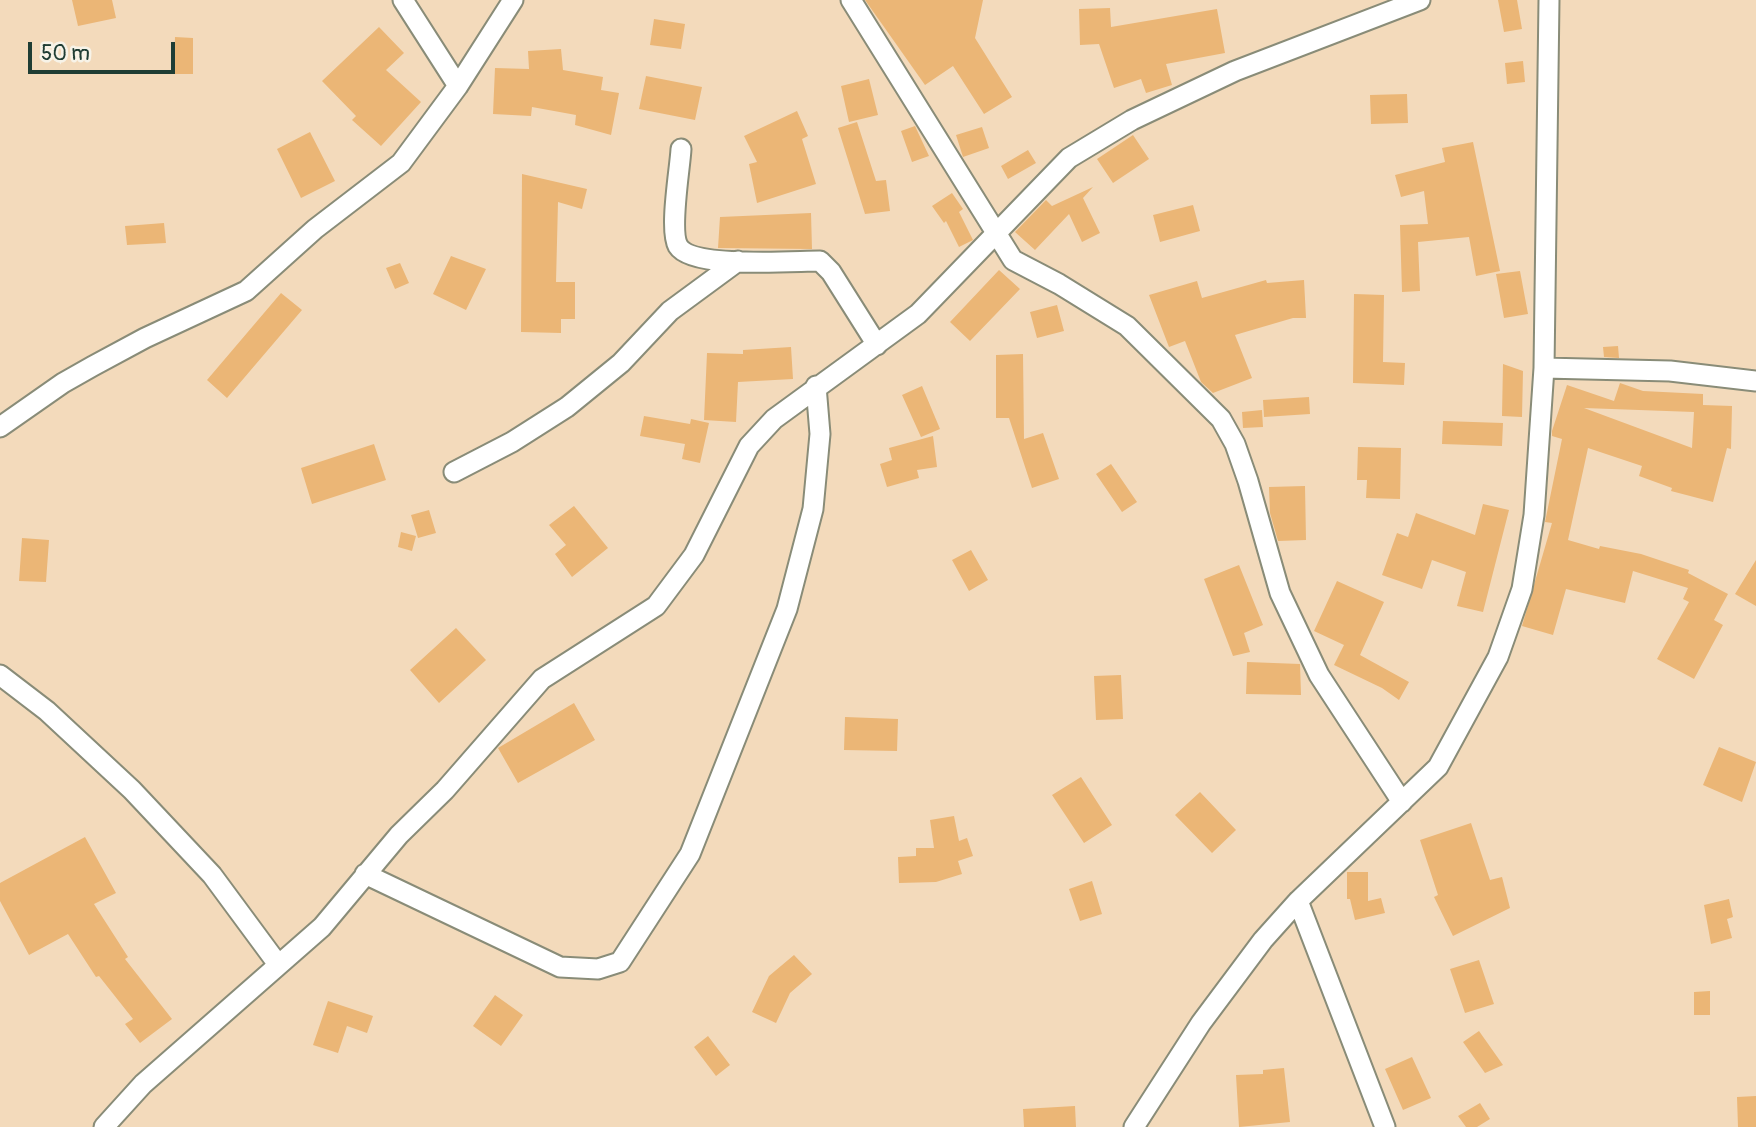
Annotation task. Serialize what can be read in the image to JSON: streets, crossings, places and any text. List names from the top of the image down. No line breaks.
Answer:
{"scale_bar":"50 m"}
